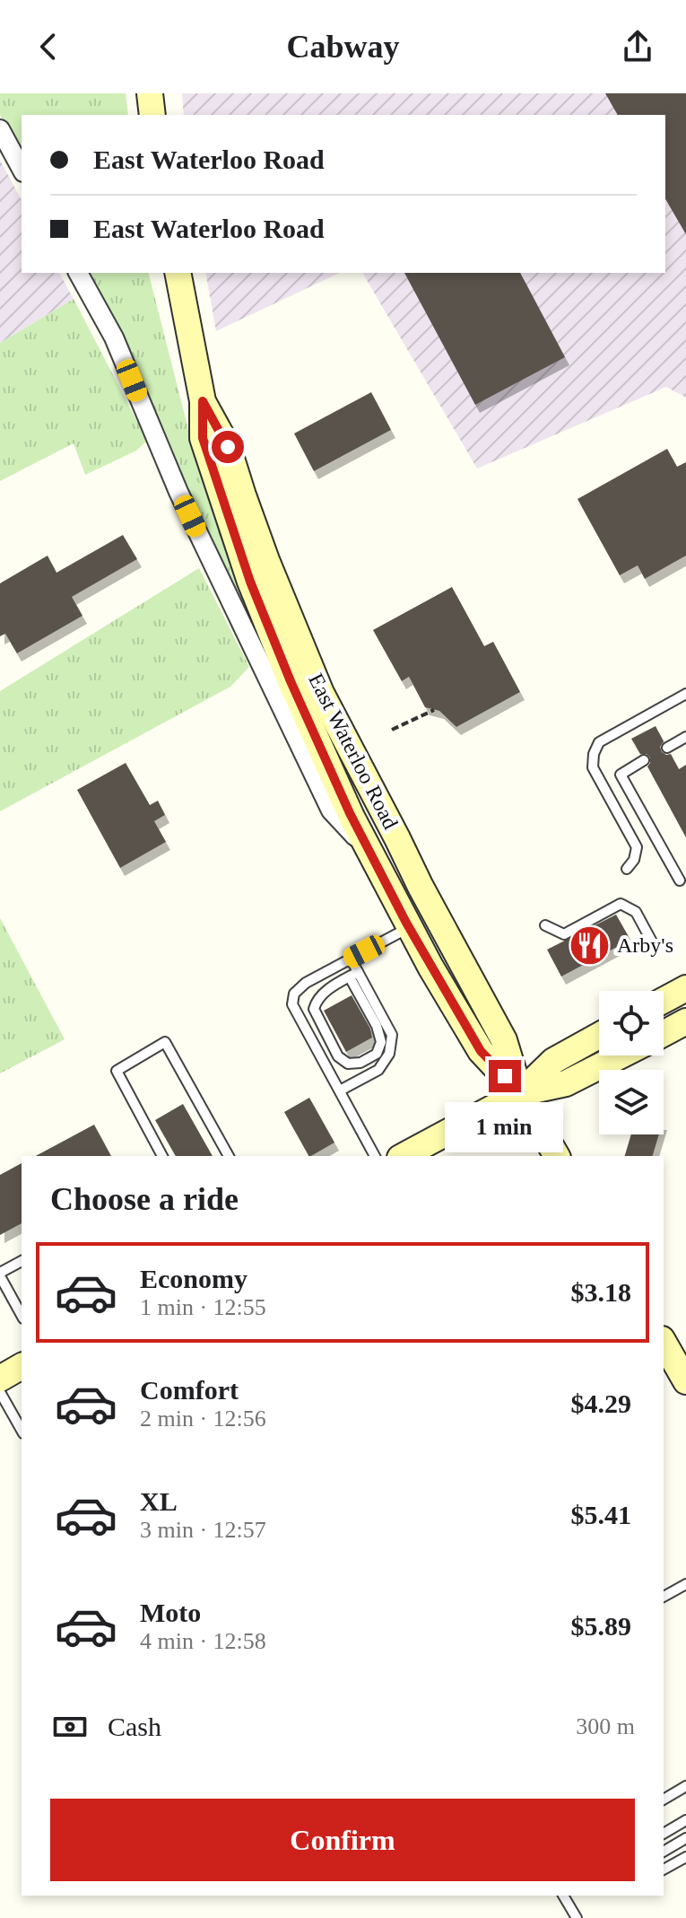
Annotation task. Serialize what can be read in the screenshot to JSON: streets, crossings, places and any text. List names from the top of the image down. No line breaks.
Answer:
{"streets":{"main road":["East Waterloo Road"]},"places":{"restaurant":["Arby's"]},"page":{"header":"Cabway","banner":["East Waterloo Road","East Waterloo Road"],"bubble":"1 min","heading":"Choose a ride","list":[{"name":"Economy","note":"1 min · 12:55","value":"$3.18"},{"name":"Comfort","note":"2 min · 12:56","value":"$4.29"},{"name":"XL","note":"3 min · 12:57","value":"$5.41"},{"name":"Moto","note":"4 min · 12:58","value":"$5.89"}],"pay":["Cash","300 m"],"buttons":"Confirm"}}
